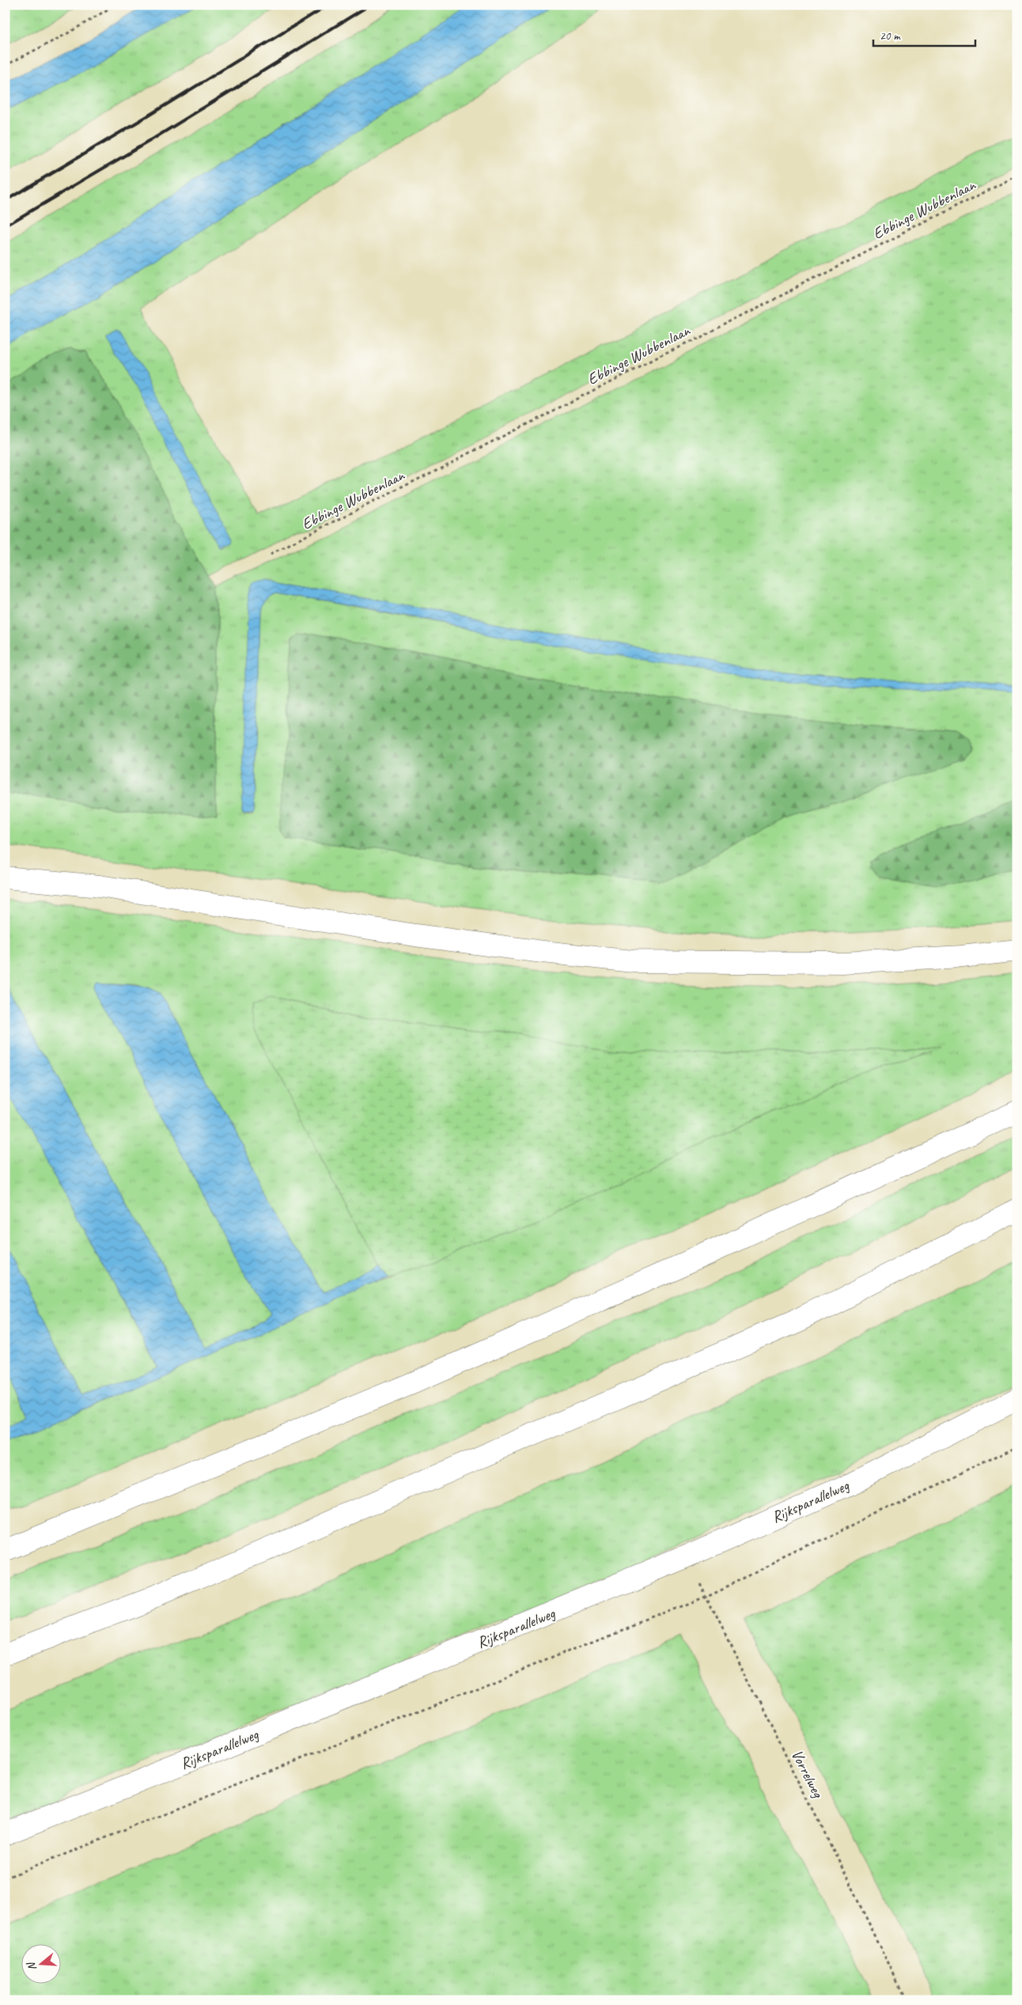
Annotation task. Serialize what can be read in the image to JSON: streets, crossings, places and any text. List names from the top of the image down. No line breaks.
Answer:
{"streets":{"main road":["Rijksparallelweg"],"path":["Ebbinge Wubbenlaan","Vorrelweg"]},"crossings":[["Rijksparallelweg","Vorrelweg"]],"scale_bar":"20 m","north":"left"}
